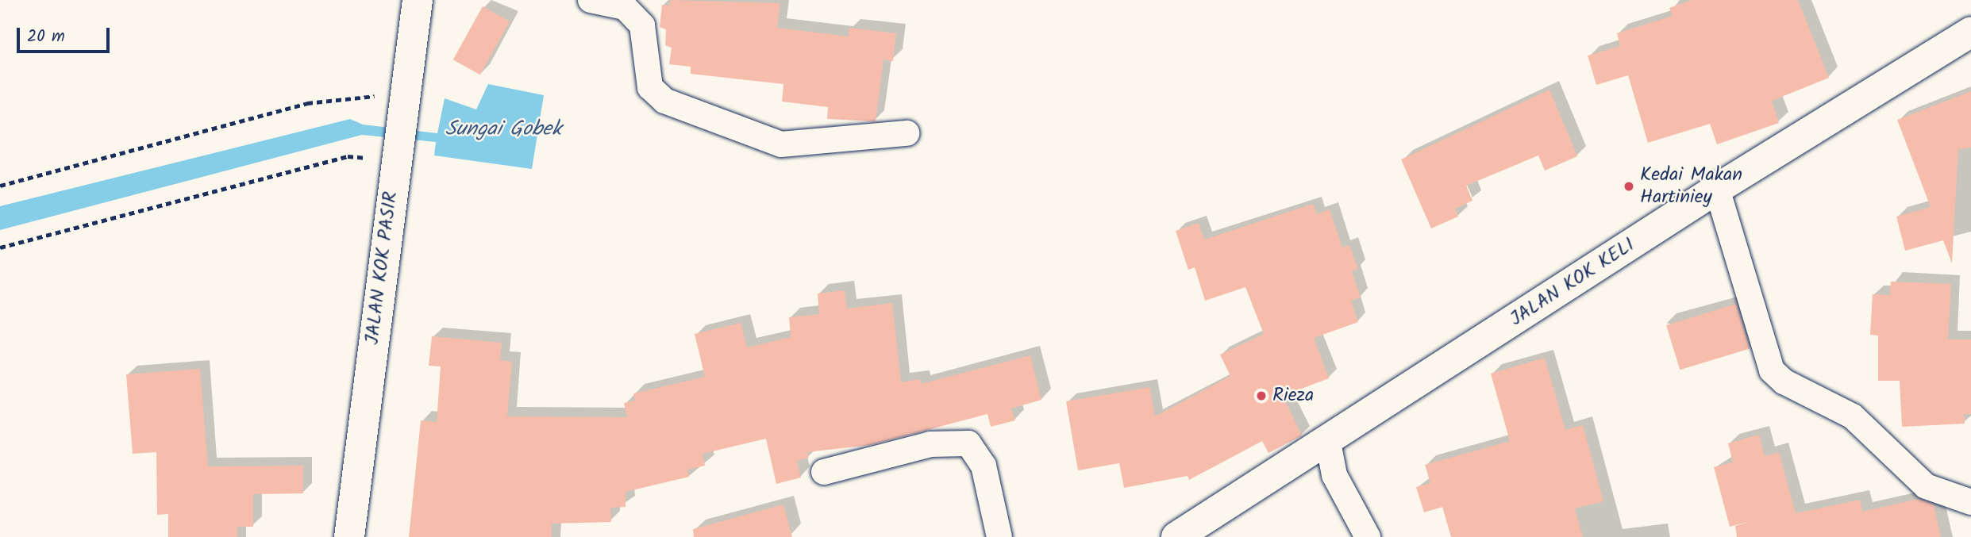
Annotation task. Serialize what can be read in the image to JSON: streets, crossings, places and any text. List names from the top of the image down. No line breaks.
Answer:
{"streets":{"street":["JALAN KOK PASIR","JALAN KOK KELI"]},"water":["Sungai Gobek"],"places":["Kedai Makan Hartiniey","Rieza"],"scale_bar":"20 m"}
